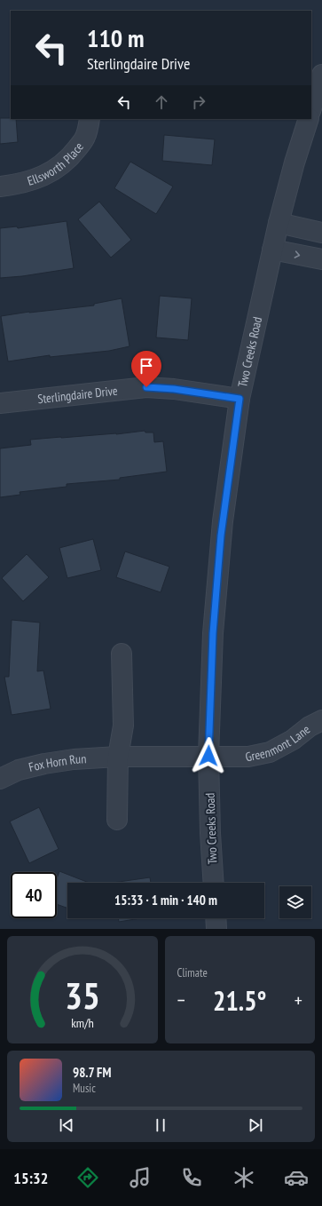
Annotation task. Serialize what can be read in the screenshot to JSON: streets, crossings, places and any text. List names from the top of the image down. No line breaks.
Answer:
{"streets":{"street":["Ellsworth Place","Two Creeks Road","Sterlingdaire Drive","Greenmont Lane","Fox Horn Run"]},"crossings":[["Two Creeks Road","Sterlingdaire Drive"],["Two Creeks Road","Greenmont Lane"],["Two Creeks Road","Fox Horn Run"],["Greenmont Lane","Fox Horn Run"]],"page":{"turn":["110 m","Sterlingdaire Drive"],"limit":"40","trip":"15:33 · 1 min · 140 m","tile":"Climate","heat":["−","21.5°","+"],"song":["98.7 FM","Music"],"tabs":"15:32","gauge":["35","km/h"]}}
